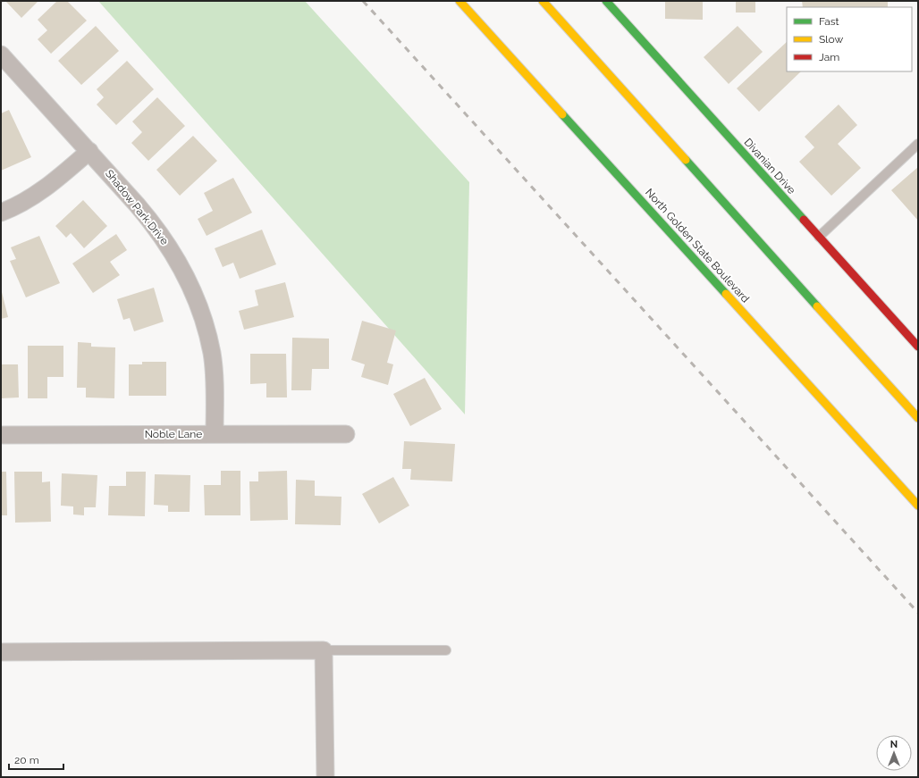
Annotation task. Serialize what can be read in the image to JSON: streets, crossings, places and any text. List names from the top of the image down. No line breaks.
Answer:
{"streets":{"main road":["Divanian Drive","North Golden State Boulevard"],"street":["Shadow Park Drive","Noble Lane"]},"crossings":[["Shadow Park Drive","Noble Lane"]],"legend":["Fast","Slow","Jam"],"scale_bar":"20 m","north":"top"}
